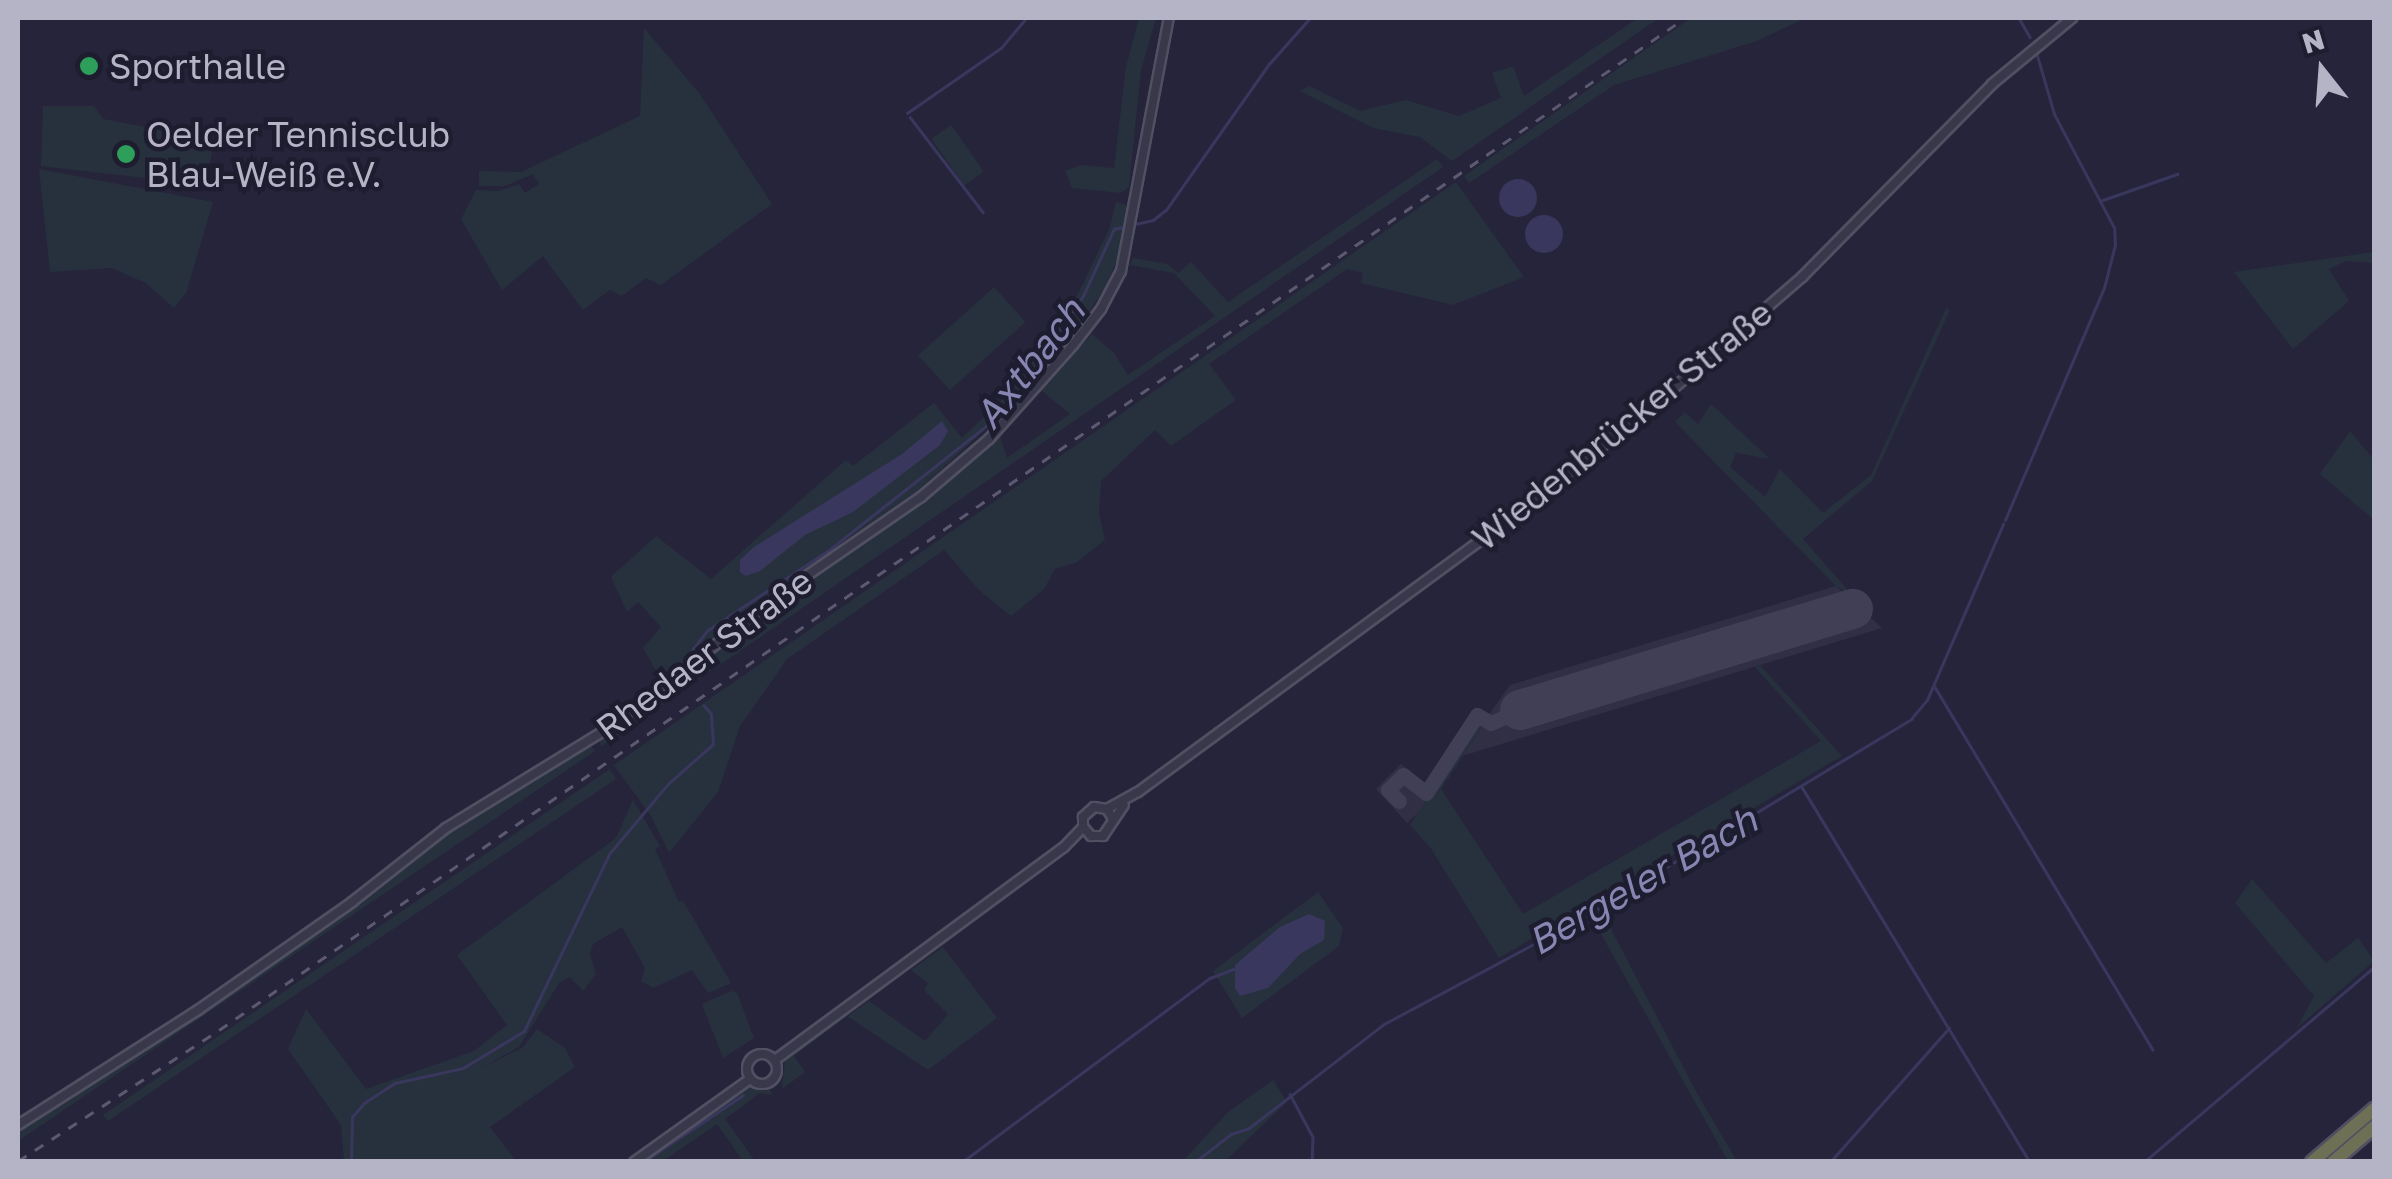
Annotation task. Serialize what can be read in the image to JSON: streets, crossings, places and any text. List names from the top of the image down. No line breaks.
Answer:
{"streets":{"street":["Wiedenbrücker Straße","Rhedaer Straße"]},"water":["Axtbach","Bergeler Bach"],"places":["Sporthalle","Oelder Tennisclub Blau-Weiß e.V."],"north":"top"}
